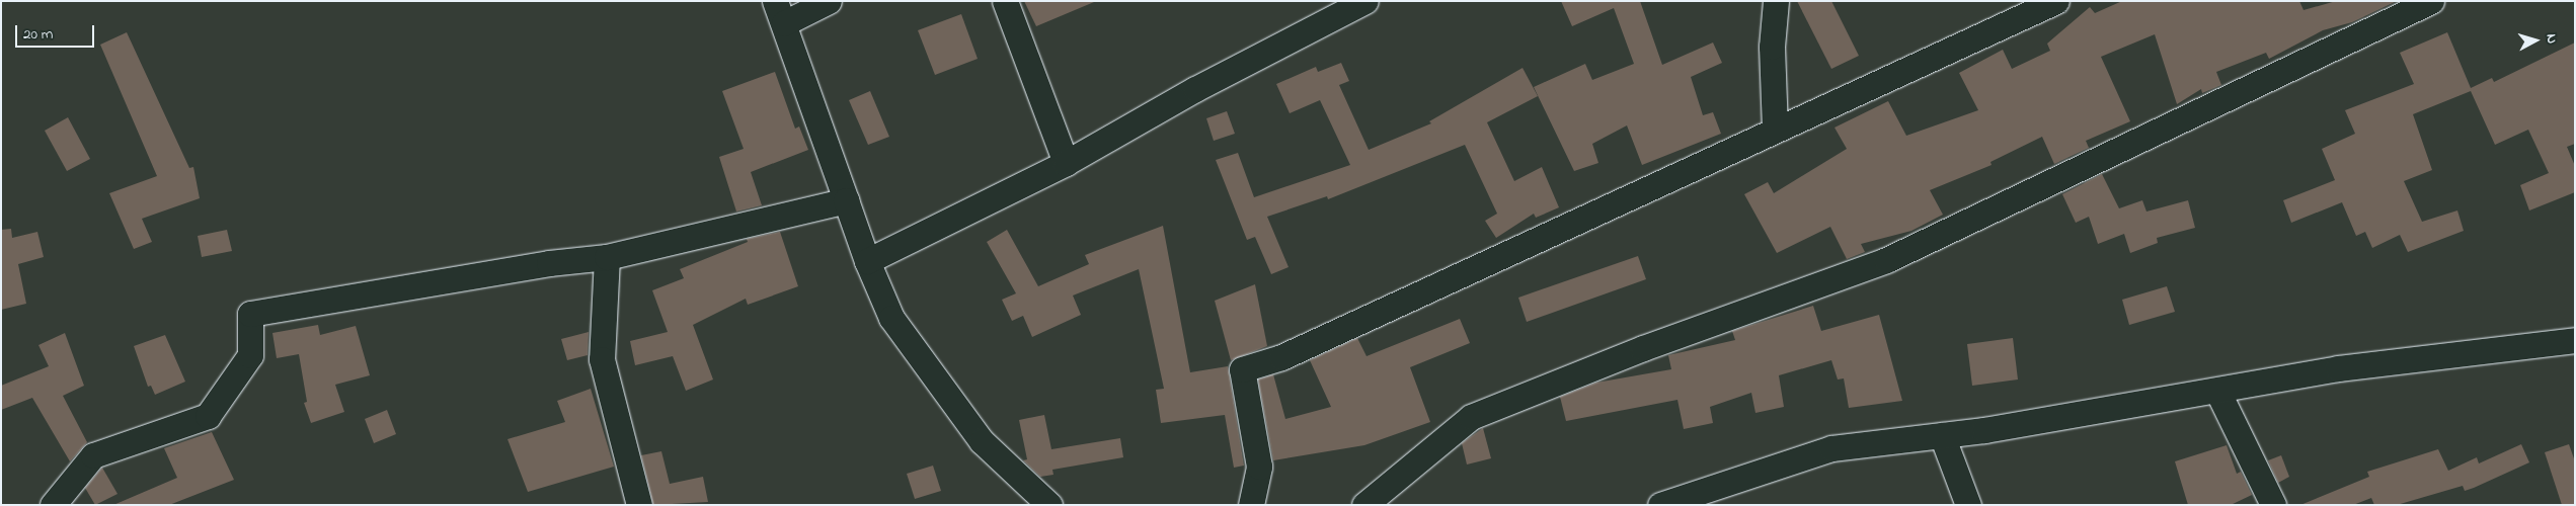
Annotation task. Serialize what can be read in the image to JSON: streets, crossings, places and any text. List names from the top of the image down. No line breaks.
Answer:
{"scale_bar":"20 m","north":"right"}
